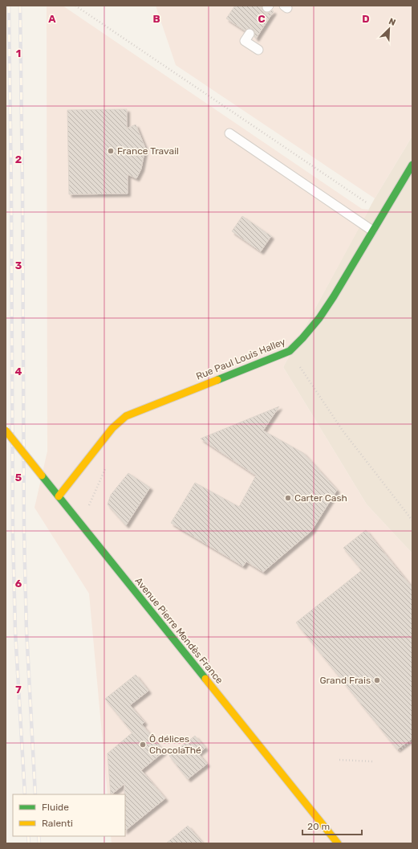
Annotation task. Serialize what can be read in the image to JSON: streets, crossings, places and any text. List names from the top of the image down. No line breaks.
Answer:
{"streets":{"main road":["Rue Paul Louis Halley","Avenue Pierre Mendès France"]},"crossings":[["Rue Paul Louis Halley","Avenue Pierre Mendès France"]],"places":["France Travail","Carter Cash","Grand Frais","Ô délices ChocolaThé"],"legend":["Fluide","Ralenti"],"scale_bar":"20 m","north":"top right","grid":{"columns":["A","B","C","D"],"rows":["1","2","3","4","5","6","7"]}}
